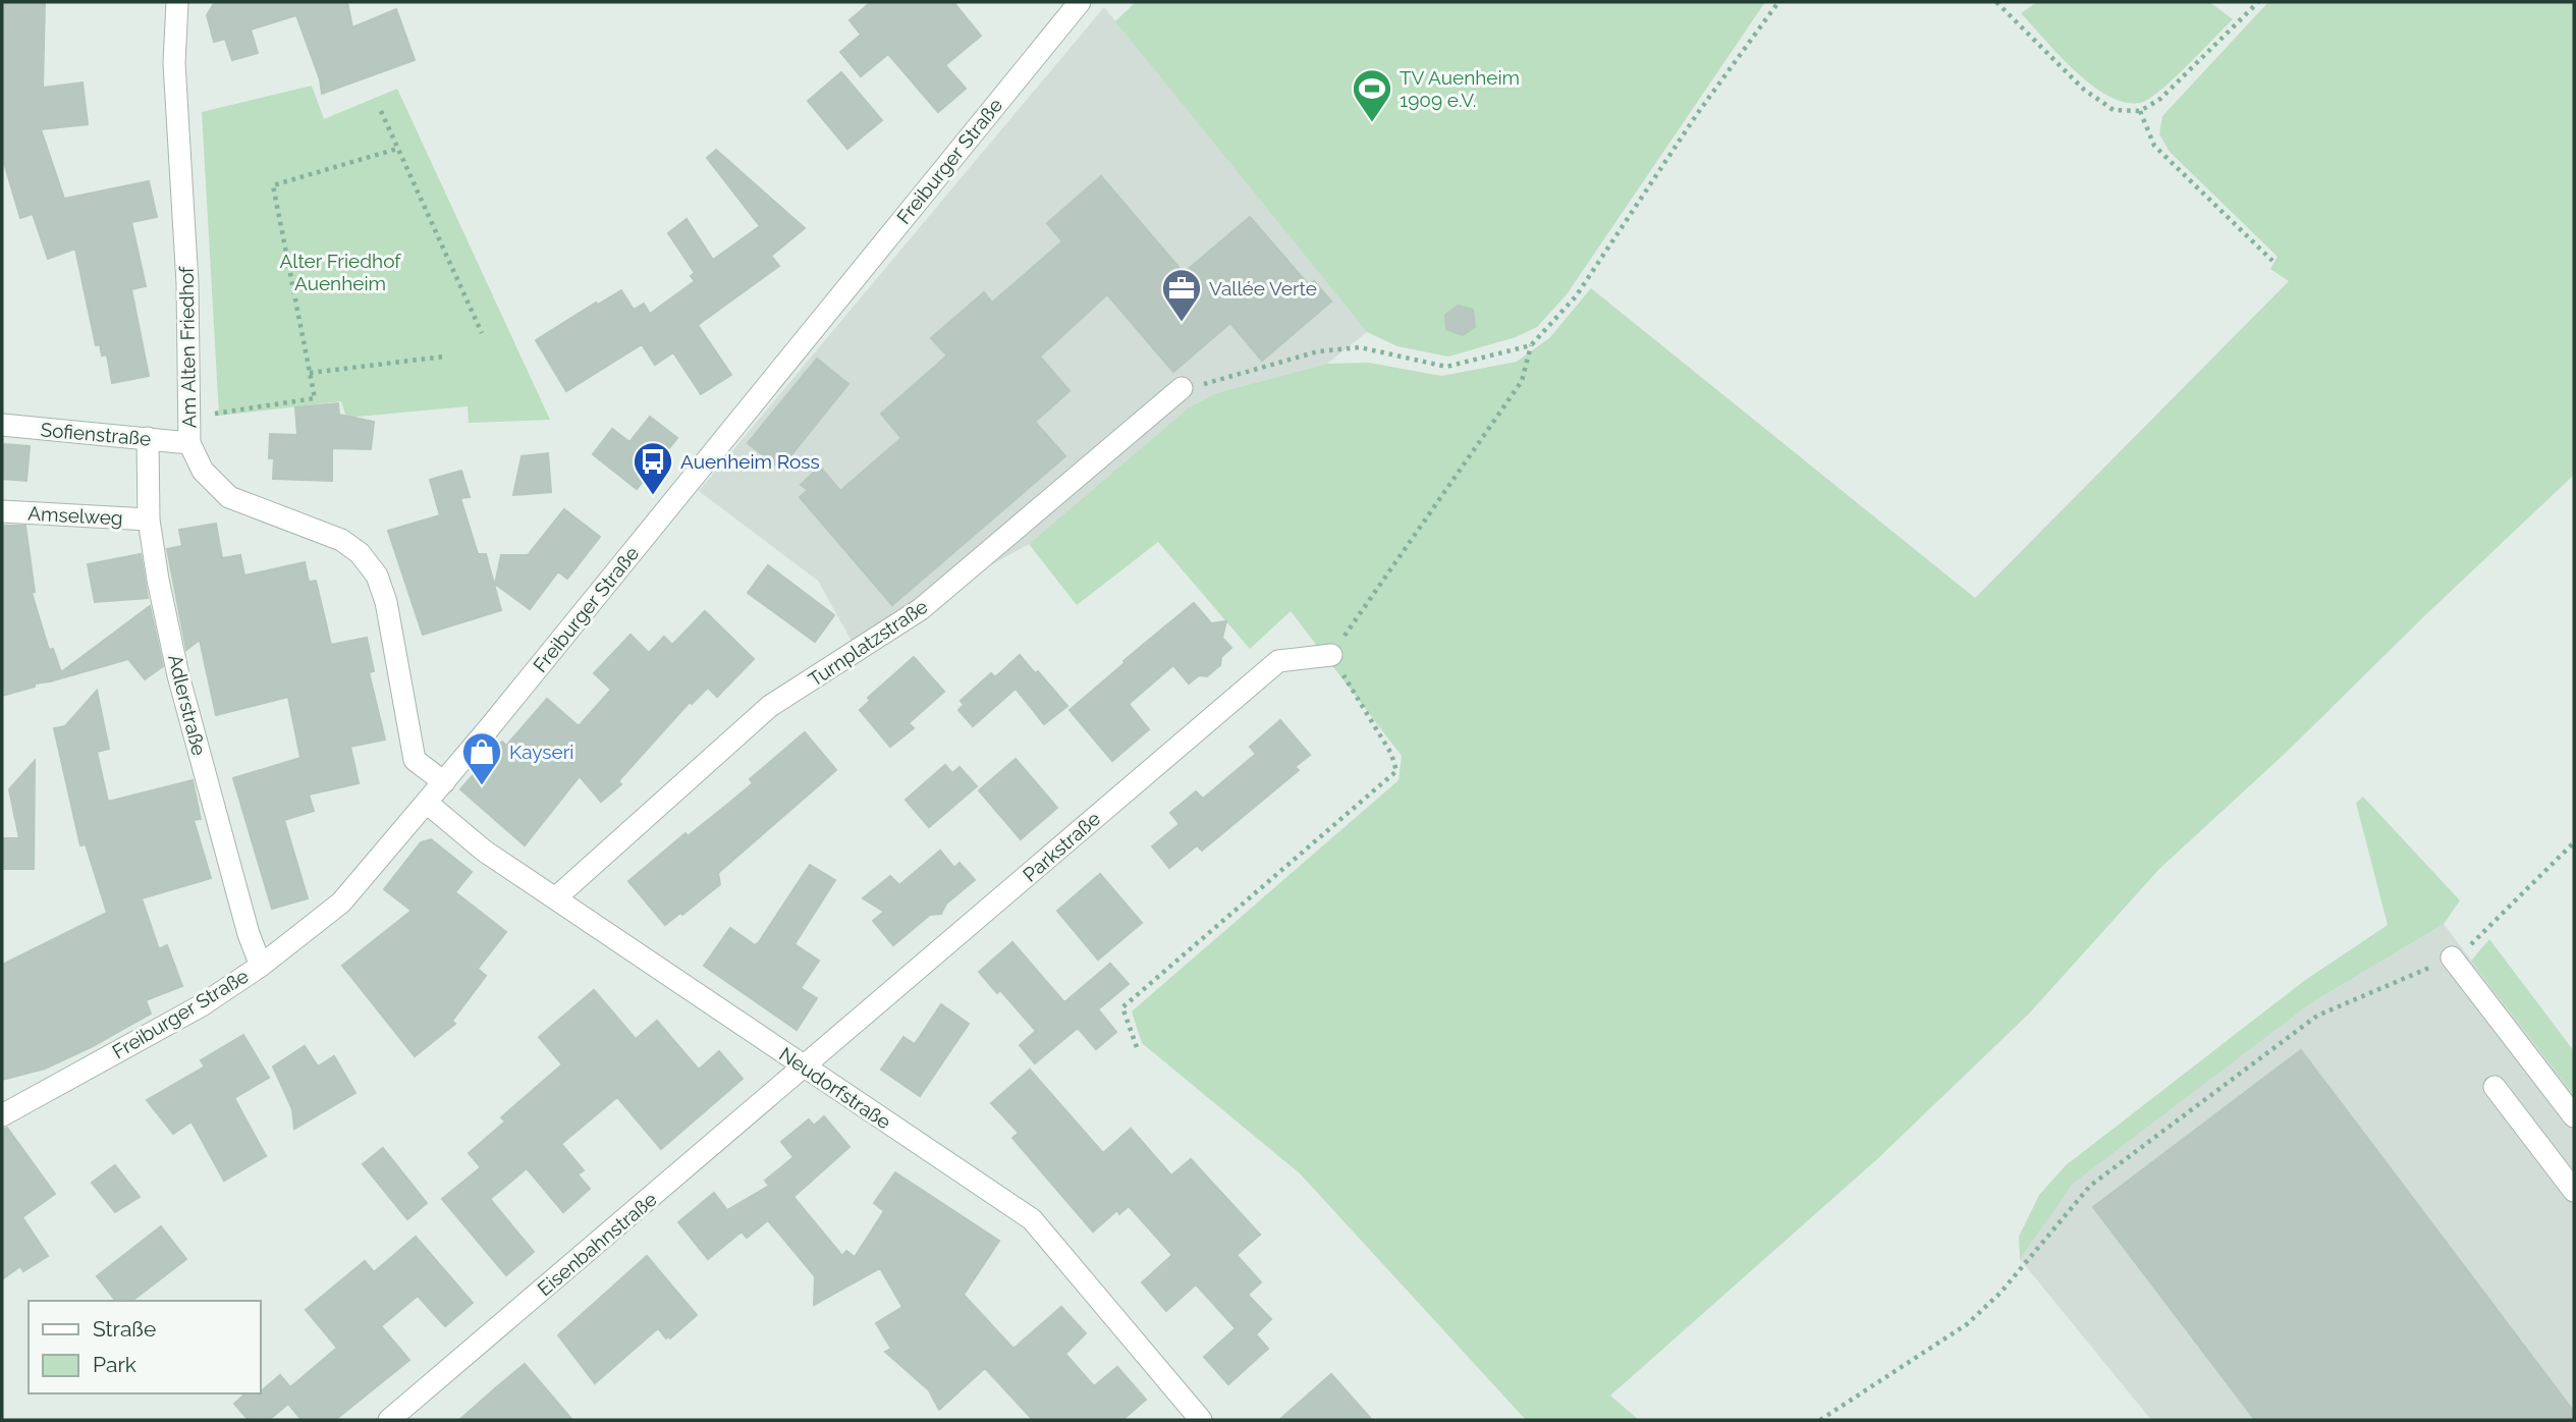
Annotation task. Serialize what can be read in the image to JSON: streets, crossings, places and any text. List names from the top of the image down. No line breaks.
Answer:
{"streets":{"street":["Freiburger Straße","Am Alten Friedhof","Sofienstraße","Amselweg","Turnplatzstraße","Adlerstraße","Parkstraße","Neudorfstraße","Eisenbahnstraße"]},"crossings":[["Freiburger Straße","Am Alten Friedhof"],["Freiburger Straße","Adlerstraße"],["Freiburger Straße","Neudorfstraße"],["Am Alten Friedhof","Sofienstraße"],["Sofienstraße","Adlerstraße"],["Amselweg","Adlerstraße"],["Turnplatzstraße","Neudorfstraße"],["Parkstraße","Neudorfstraße"],["Parkstraße","Eisenbahnstraße"],["Neudorfstraße","Eisenbahnstraße"]],"parks":["Alter Friedhof Auenheim"],"places":{"sports":["TV Auenheim 1909 e.V."],"office":["Vallée Verte"],"bus stop":["Auenheim Ross"],"shop":["Kayseri"]},"legend":["Straße","Park"]}
